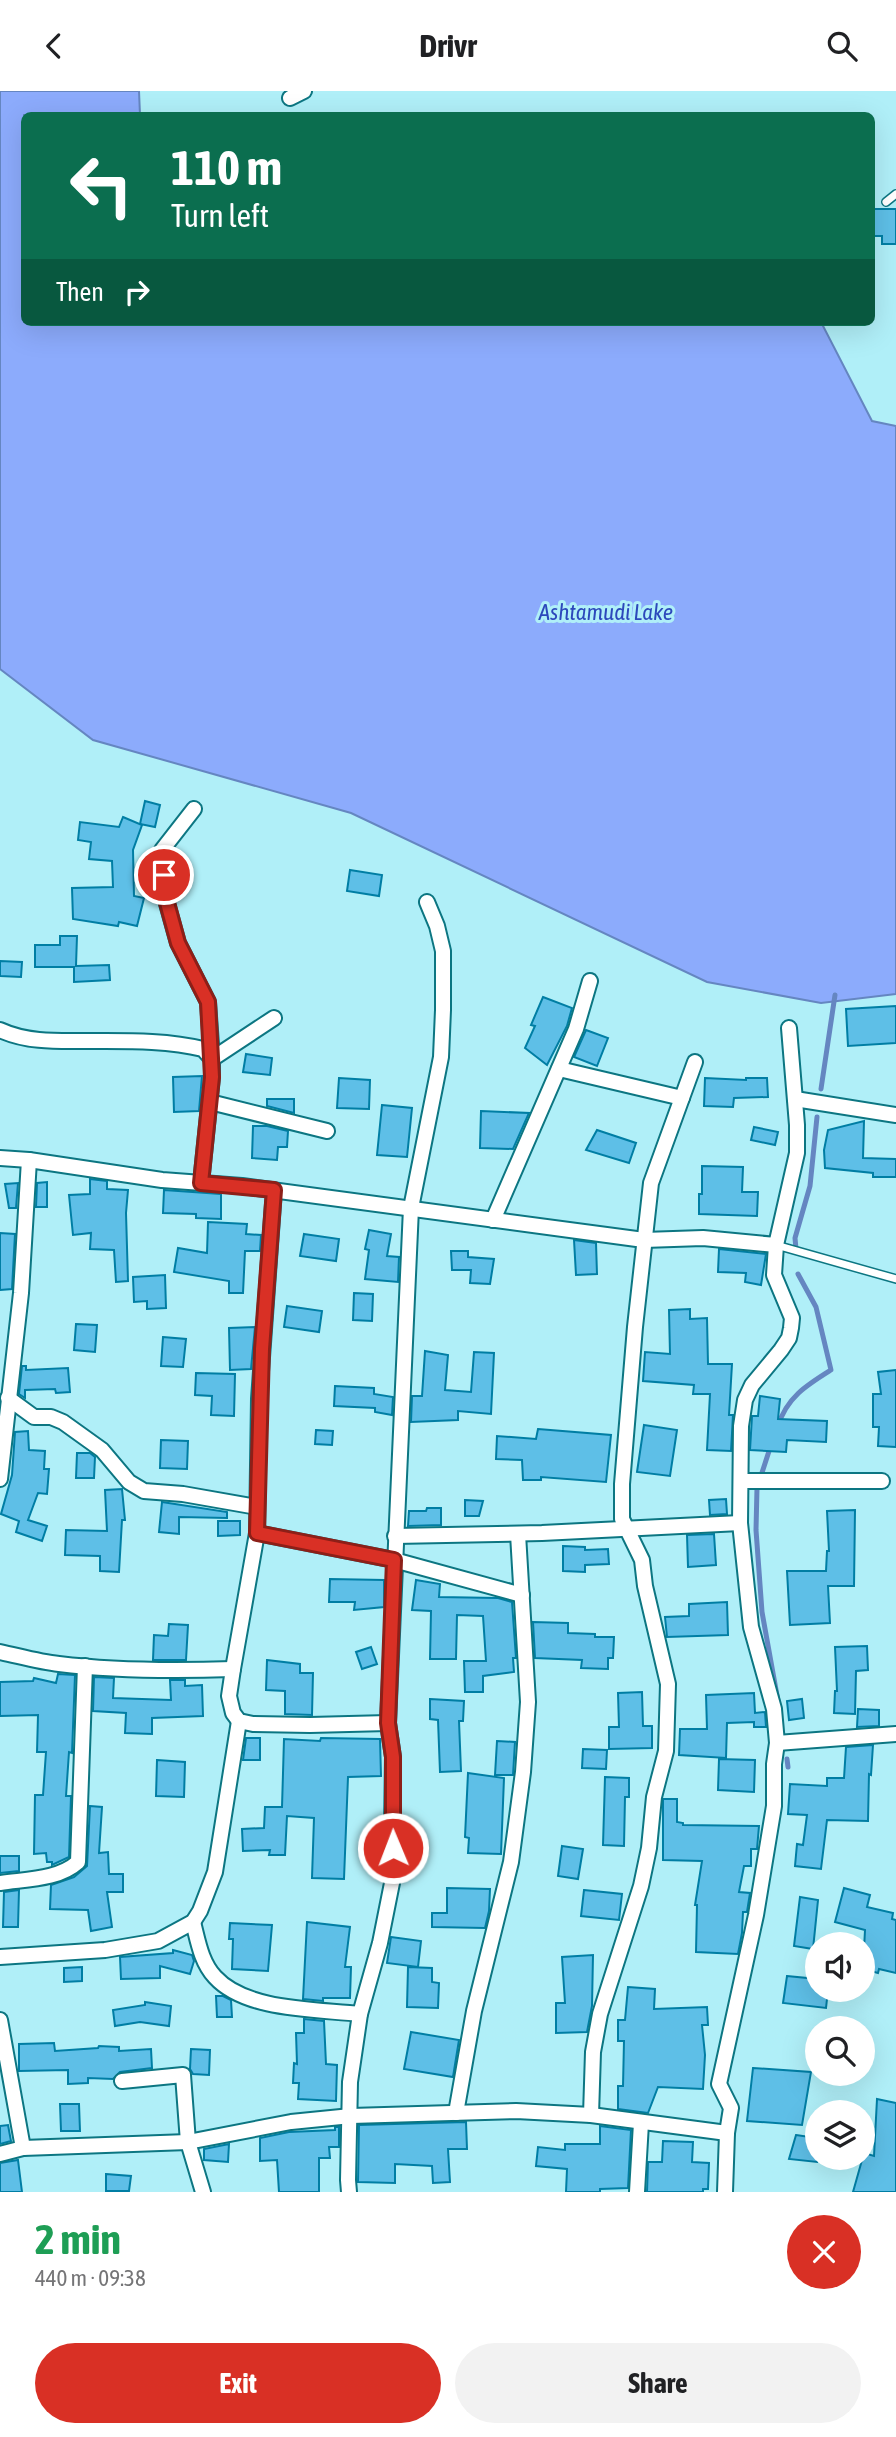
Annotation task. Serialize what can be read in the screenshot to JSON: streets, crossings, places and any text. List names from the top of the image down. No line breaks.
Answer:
{"water":["Ashtamudi Lake"],"page":{"header":"Drivr","turn":["110 m","Turn left"],"then":"Then","heading":["2 min","440 m · 09:38"],"buttons":["Exit","Share"]}}
